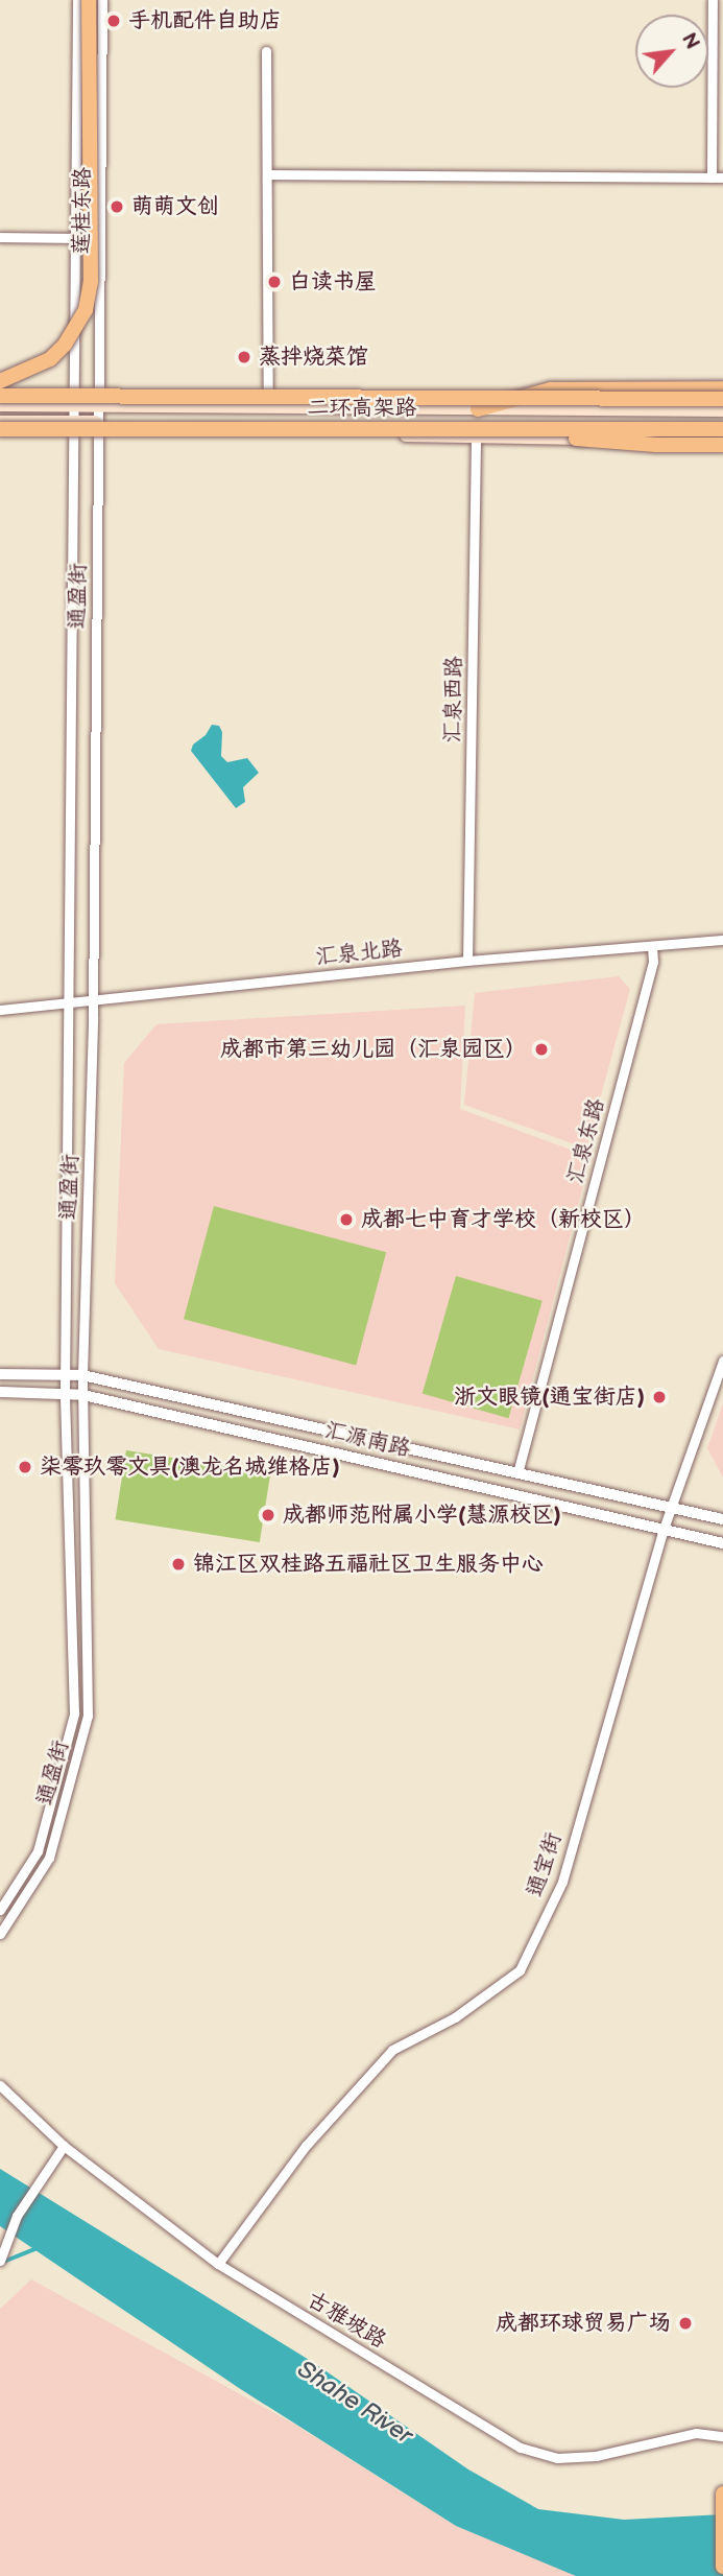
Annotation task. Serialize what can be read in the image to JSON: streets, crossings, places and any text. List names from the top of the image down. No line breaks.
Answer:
{"streets":{"main road":["二环高架路"],"street":["莲桂东路","通盈街","汇泉西路","汇泉北路","汇泉东路","汇源南路","通宝街","古雅坡路"]},"crossings":[["莲桂东路","通盈街"],["二环高架路","汇泉西路"],["通盈街","汇泉北路"],["通盈街","汇源南路"],["汇泉西路","汇泉北路"],["汇泉北路","汇泉东路"],["汇泉东路","汇源南路"],["汇源南路","通宝街"],["通宝街","古雅坡路"]],"water":["Shahe River"],"places":["手机配件自助店","萌萌文创","白读书屋","蒸拌烧菜馆","成都市第三幼儿园（汇泉园区）","成都七中育才学校（新校区）","浙文眼镜(通宝街店)","柒零玖零文具(澳龙名城维格店)","成都师范附属小学(慧源校区)","锦江区双桂路五福社区卫生服务中心","成都环球贸易广场"],"north":"top right"}
